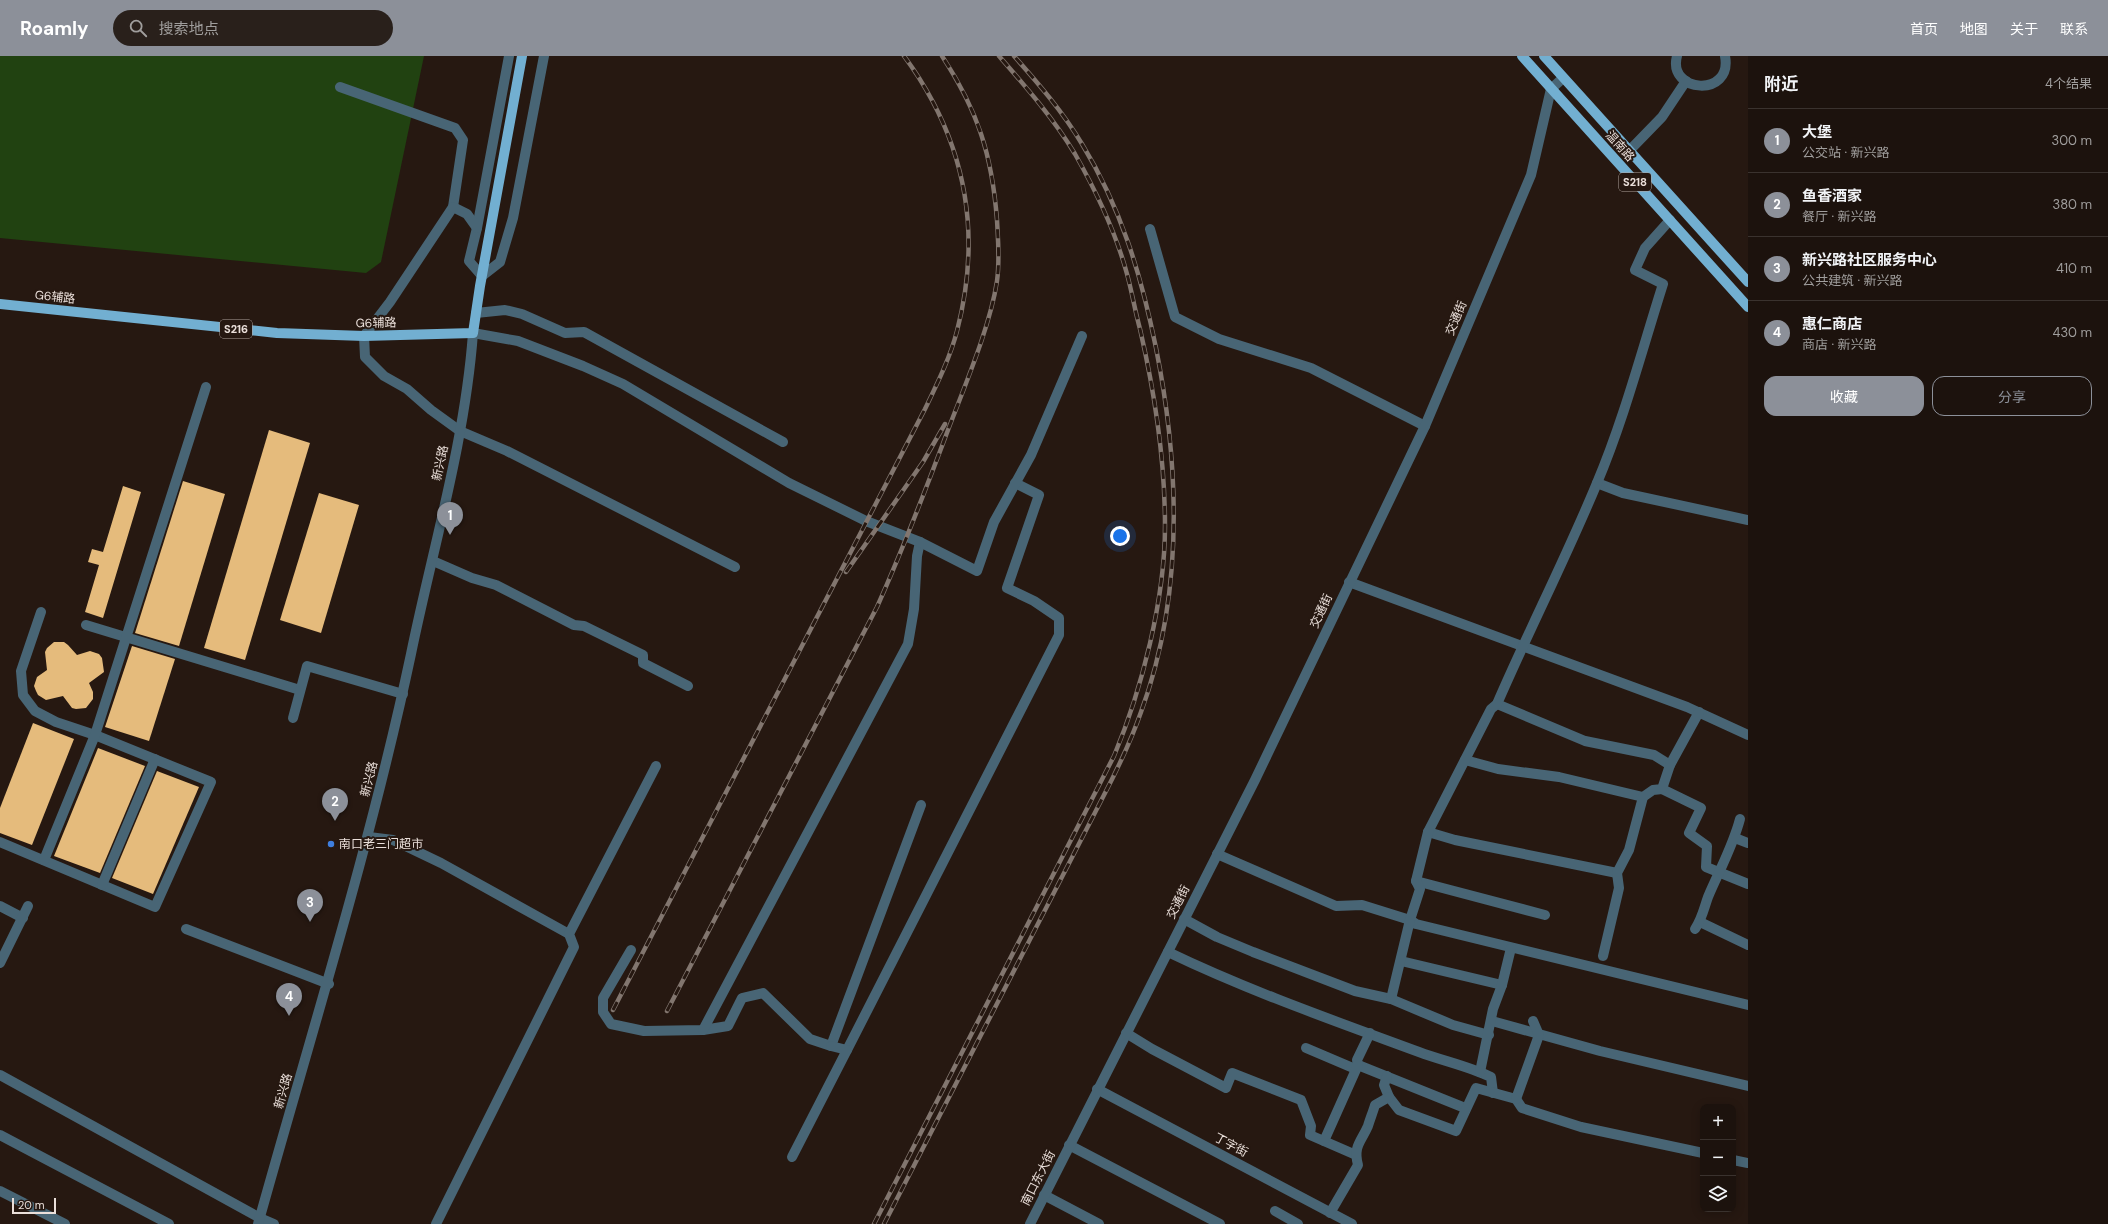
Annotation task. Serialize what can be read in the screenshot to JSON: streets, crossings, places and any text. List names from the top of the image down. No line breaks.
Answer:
{"streets":{"main road":["温南路","S218","G6辅路","S216"],"street":["交通街","新兴路","丁字街","南口东大街"]},"crossings":[["温南路","交通街"],["G6辅路","新兴路"],["交通街","丁字街"],["交通街","南口东大街"]],"places":["南口老三门超市"],"scale_bar":"20 m","page":{"header":"Roamly","search":"搜索地点","nav":["首页","地图","关于","联系"],"heading":["附近","4个结果"],"list":[{"mark":"1","name":"大堡","note":"公交站 · 新兴路","value":"300 m"},{"mark":"2","name":"鱼香酒家","note":"餐厅 · 新兴路","value":"380 m"},{"mark":"3","name":"新兴路社区服务中心","note":"公共建筑 · 新兴路","value":"410 m"},{"mark":"4","name":"惠仁商店","note":"商店 · 新兴路","value":"430 m"}],"buttons":["收藏","分享"],"pins":["1","2","3","4"],"map_buttons":["+","−"],"scale":"20 m"}}
